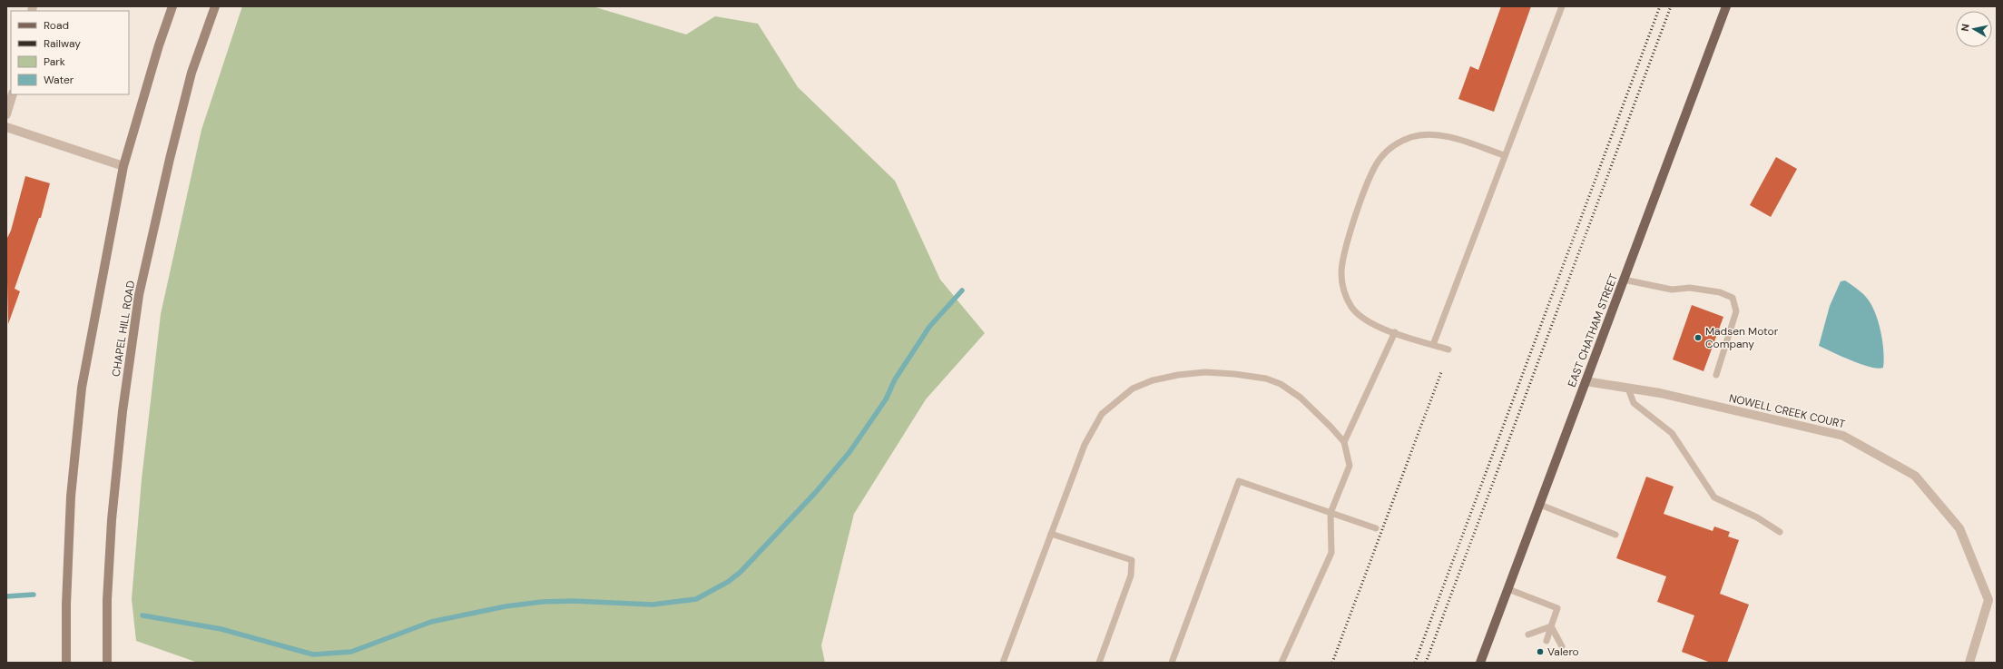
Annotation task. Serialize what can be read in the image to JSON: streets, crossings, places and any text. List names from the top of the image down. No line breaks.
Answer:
{"streets":{"main road":["CHAPEL HILL ROAD","EAST CHATHAM STREET"],"street":["NOWELL CREEK COURT"]},"crossings":[["EAST CHATHAM STREET","NOWELL CREEK COURT"]],"places":["Madsen Motor Company","Valero"],"legend":["Road","Railway","Park","Water"],"north":"left"}
